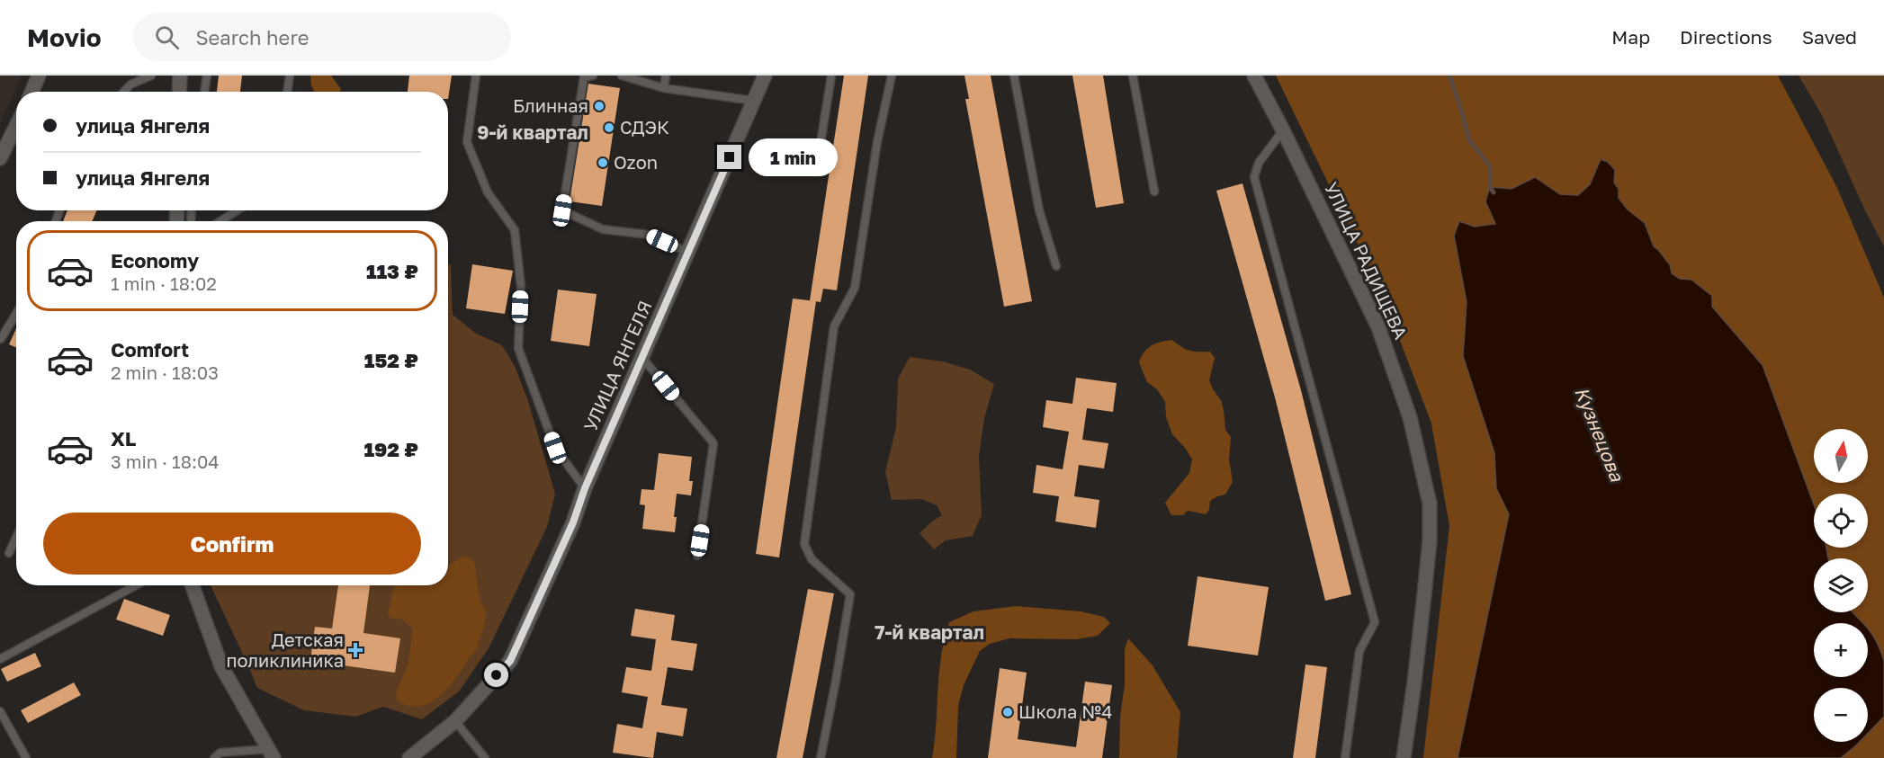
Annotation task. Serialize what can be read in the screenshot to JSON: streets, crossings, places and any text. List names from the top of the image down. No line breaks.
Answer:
{"streets":{"street":["УЛИЦА РАДИЩЕВА","УЛИЦА ЯНГЕЛЯ"]},"districts":["9-й квартал","7-й квартал"],"water":["Кузнецова"],"places":{"other":["Блинная","СДЭК","Ozon","Школа №4"],"health":["Детская поликлиника"]},"north":"top","page":{"header":"Movio","search":"Search here","nav":["Map","Directions","Saved"],"banner":["улица Янгеля","улица Янгеля"],"bubble":"1 min","list":[{"name":"Economy","note":"1 min · 18:02","value":"113 ₽"},{"name":"Comfort","note":"2 min · 18:03","value":"152 ₽"},{"name":"XL","note":"3 min · 18:04","value":"192 ₽"}],"map_buttons":["+","−"],"buttons":"Confirm"}}
